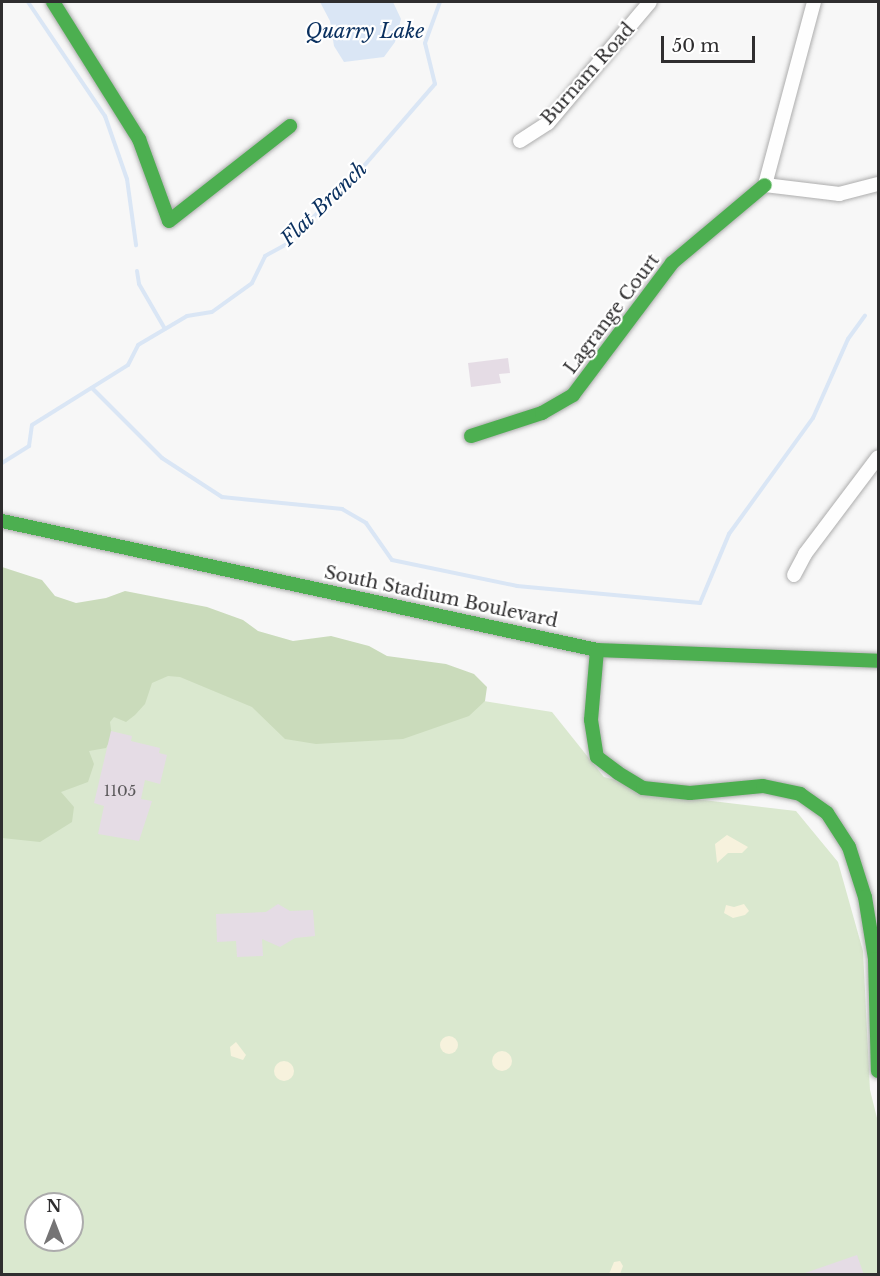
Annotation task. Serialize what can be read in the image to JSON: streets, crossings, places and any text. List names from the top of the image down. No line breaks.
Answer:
{"streets":{"street":["Burnam Road","Lagrange Court","South Stadium Boulevard"]},"water":["Quarry Lake","Flat Branch"],"house_numbers":["1105"],"scale_bar":"50 m","north":"top"}
